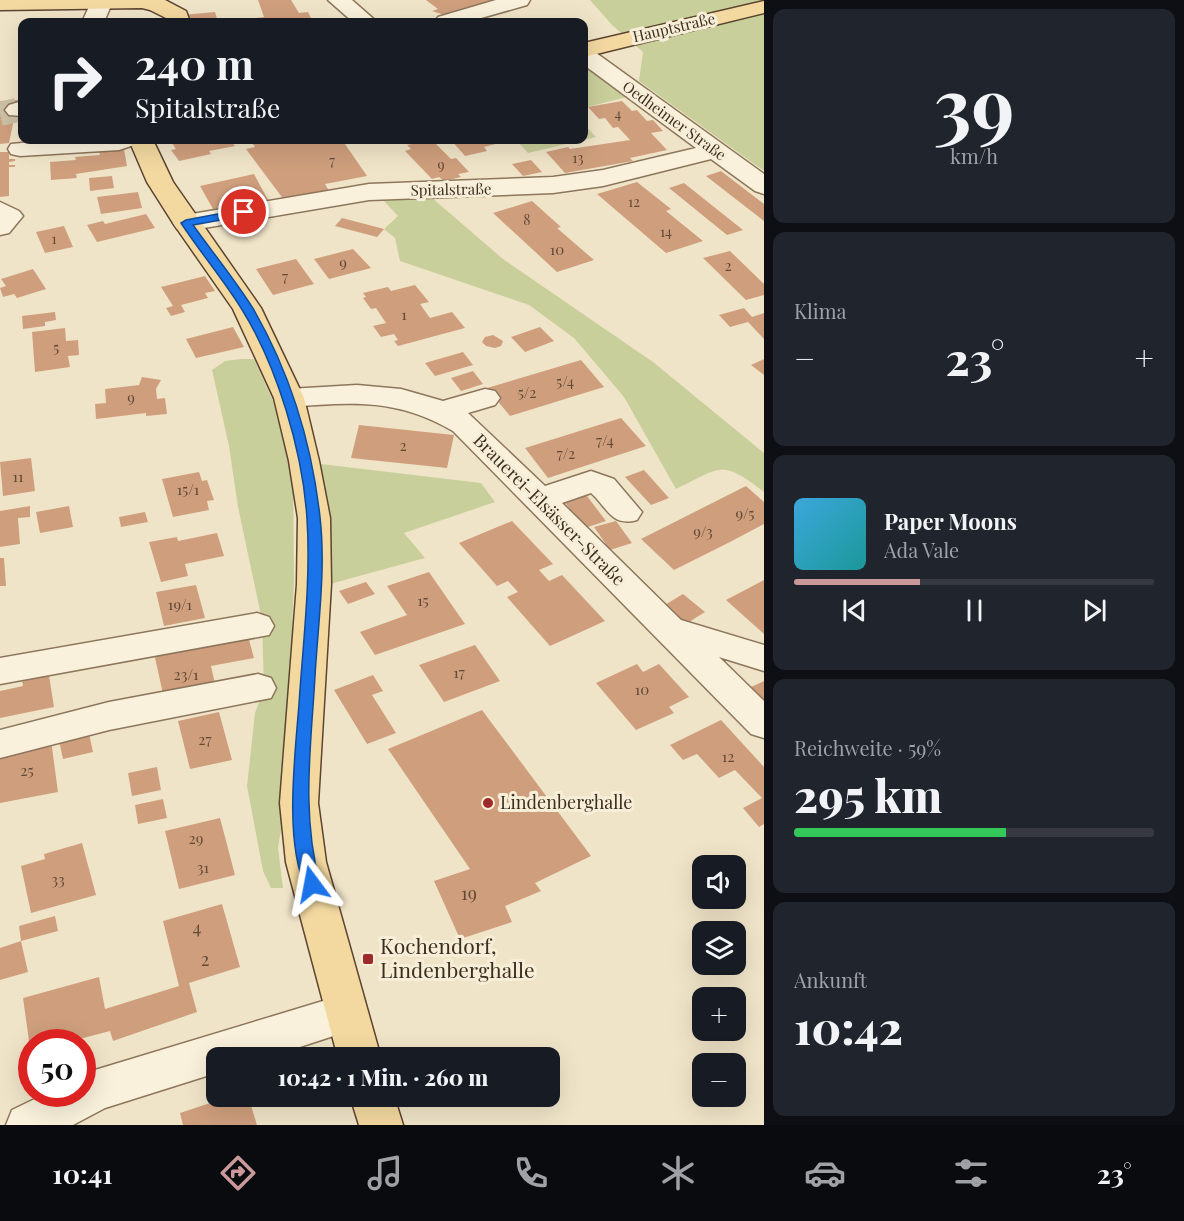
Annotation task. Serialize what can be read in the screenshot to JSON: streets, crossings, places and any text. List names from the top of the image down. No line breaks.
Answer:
{"streets":{"main road":["Hauptstraße"],"street":["Oedheimer Straße","Spitalstraße","Brauerei-Elsässer-Straße"]},"crossings":[["Oedheimer Straße","Spitalstraße"]],"places":{"other":["Lindenberghalle"],"transit":["Kochendorf, Lindenberghalle"]},"house_numbers":["4","13","7","9","12","8","14","1","10","9","2","7","1","5","5/4","5/2","9","7/4","2","7/2","11","15/1","9/5","9/3","15","19/1","17","23/1","10","27","12","25","29","31","33","19","4","2"],"page":{"tile":[["39","km/h"],"Klima",["Reichweite · 59%","295 km"],["Ankunft","10:42"]],"turn":["240 m","Spitalstraße"],"heat":["−","23°","+"],"song":["Paper Moons","Ada Vale"],"map_buttons":["+","−"],"limit":"50","trip":"10:42 · 1 Min. · 260 m","tabs":["10:41","23°"]}}
